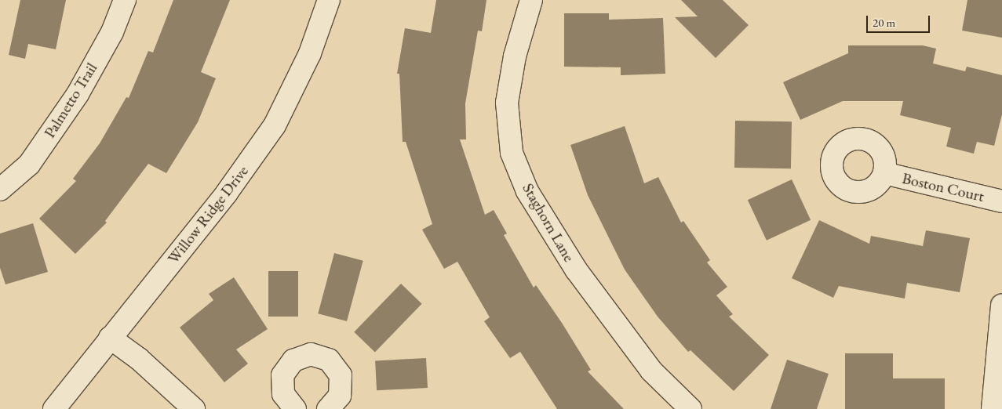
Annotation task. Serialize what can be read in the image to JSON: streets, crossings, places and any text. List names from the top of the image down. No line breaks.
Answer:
{"streets":{"street":["Palmetto Trail","Boston Court","Willow Ridge Drive","Staghorn Lane"]},"scale_bar":"20 m"}
